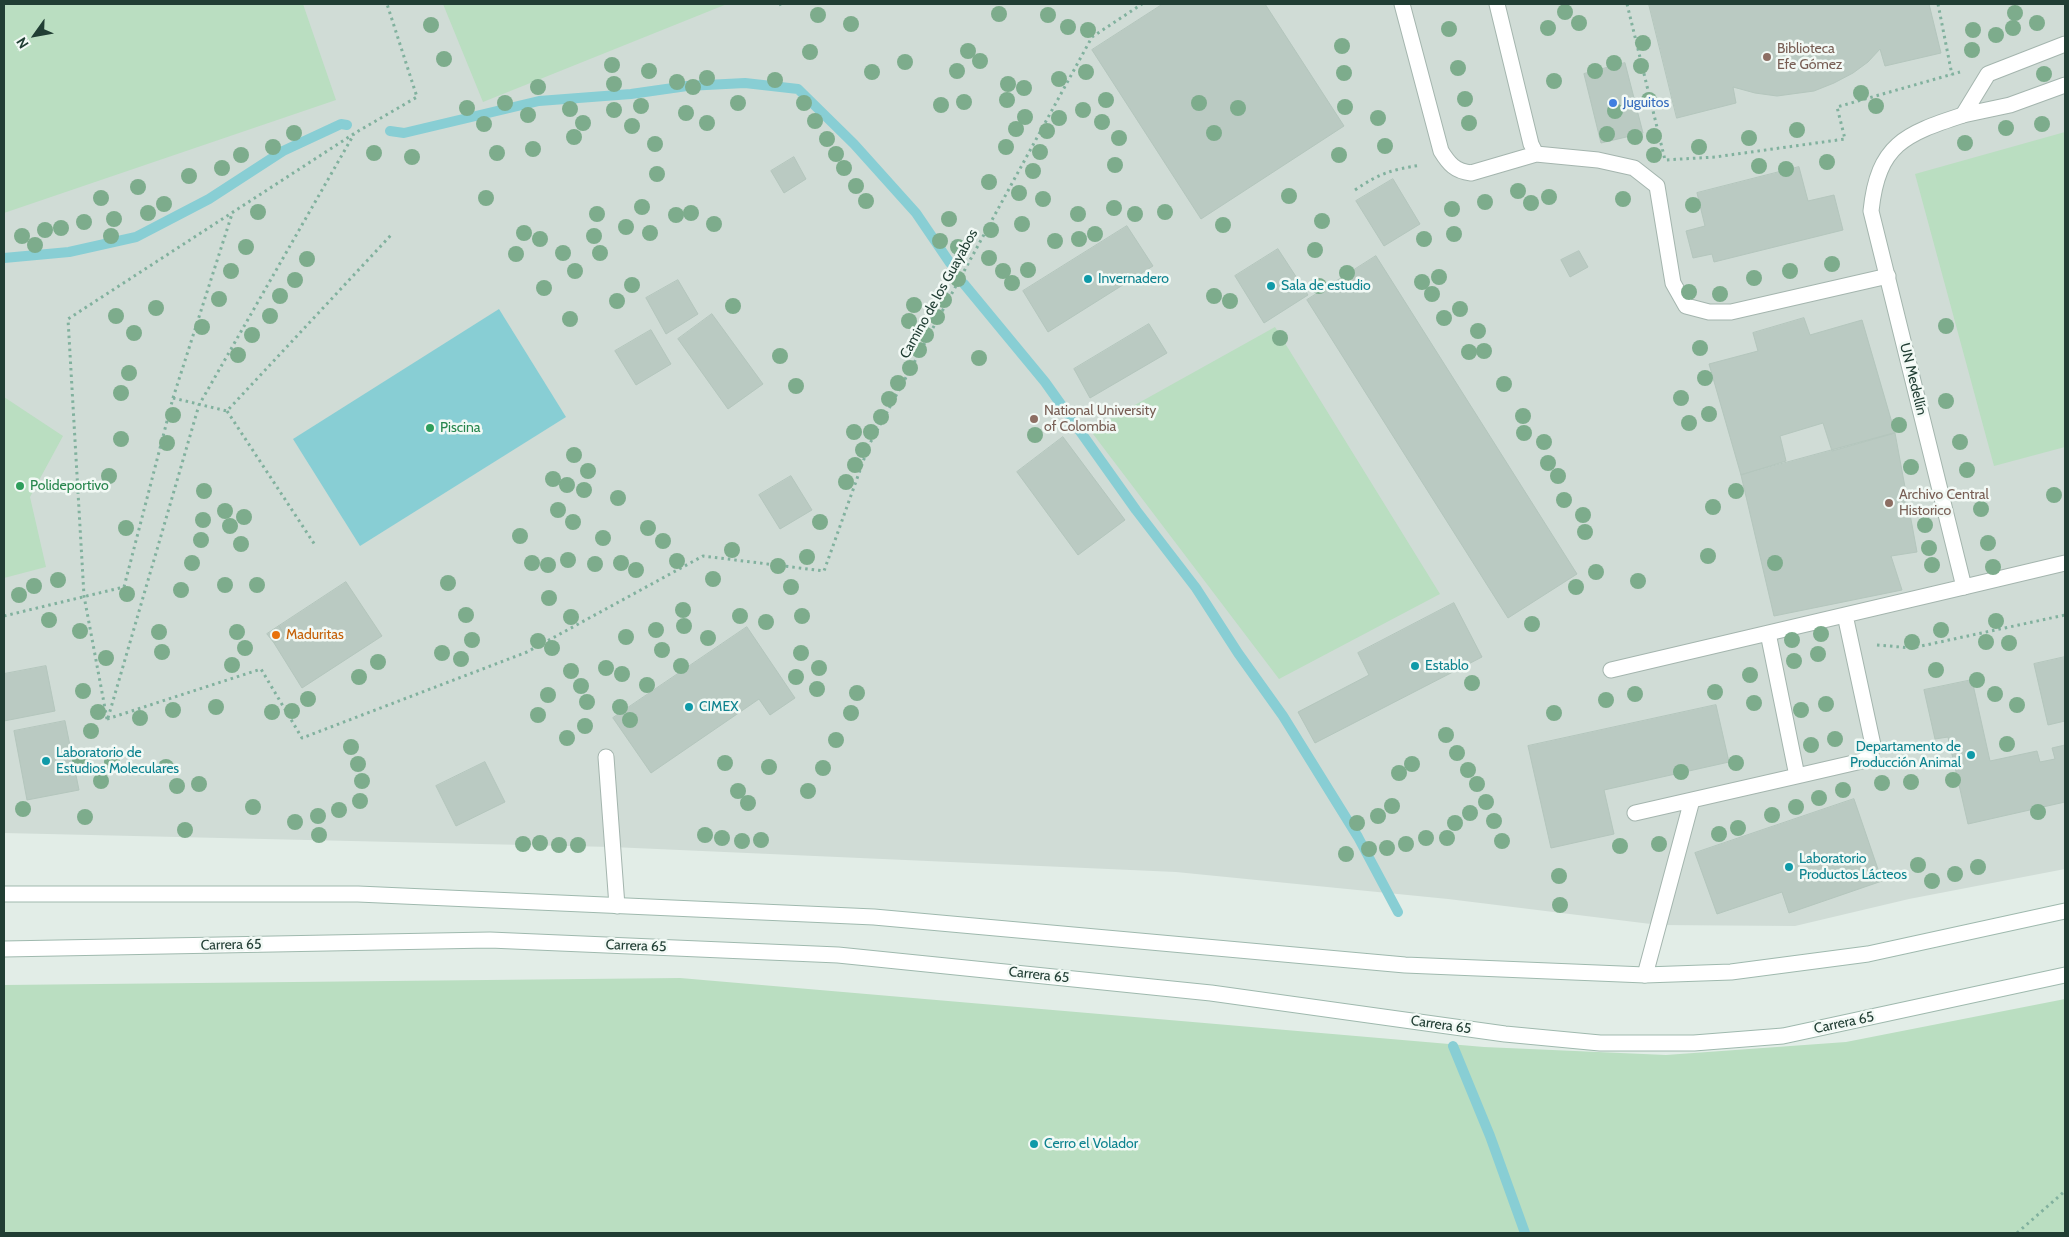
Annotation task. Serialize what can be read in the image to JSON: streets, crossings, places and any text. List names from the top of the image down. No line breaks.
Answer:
{"streets":{"main road":["UN Medellín","Carrera 65"],"path":["Camino de los Guayabos"]},"places":["Biblioteca Efe Gómez","Juguitos","Invernadero","Sala de estudio","National University of Colombia","Piscina","Polideportivo","Archivo Central Historico","Maduritas","Establo","CIMEX","Departamento de Producción Animal","Laboratorio de Estudios Moleculares","Laboratorio Productos Lácteos","Cerro el Volador"],"north":"bottom left"}
